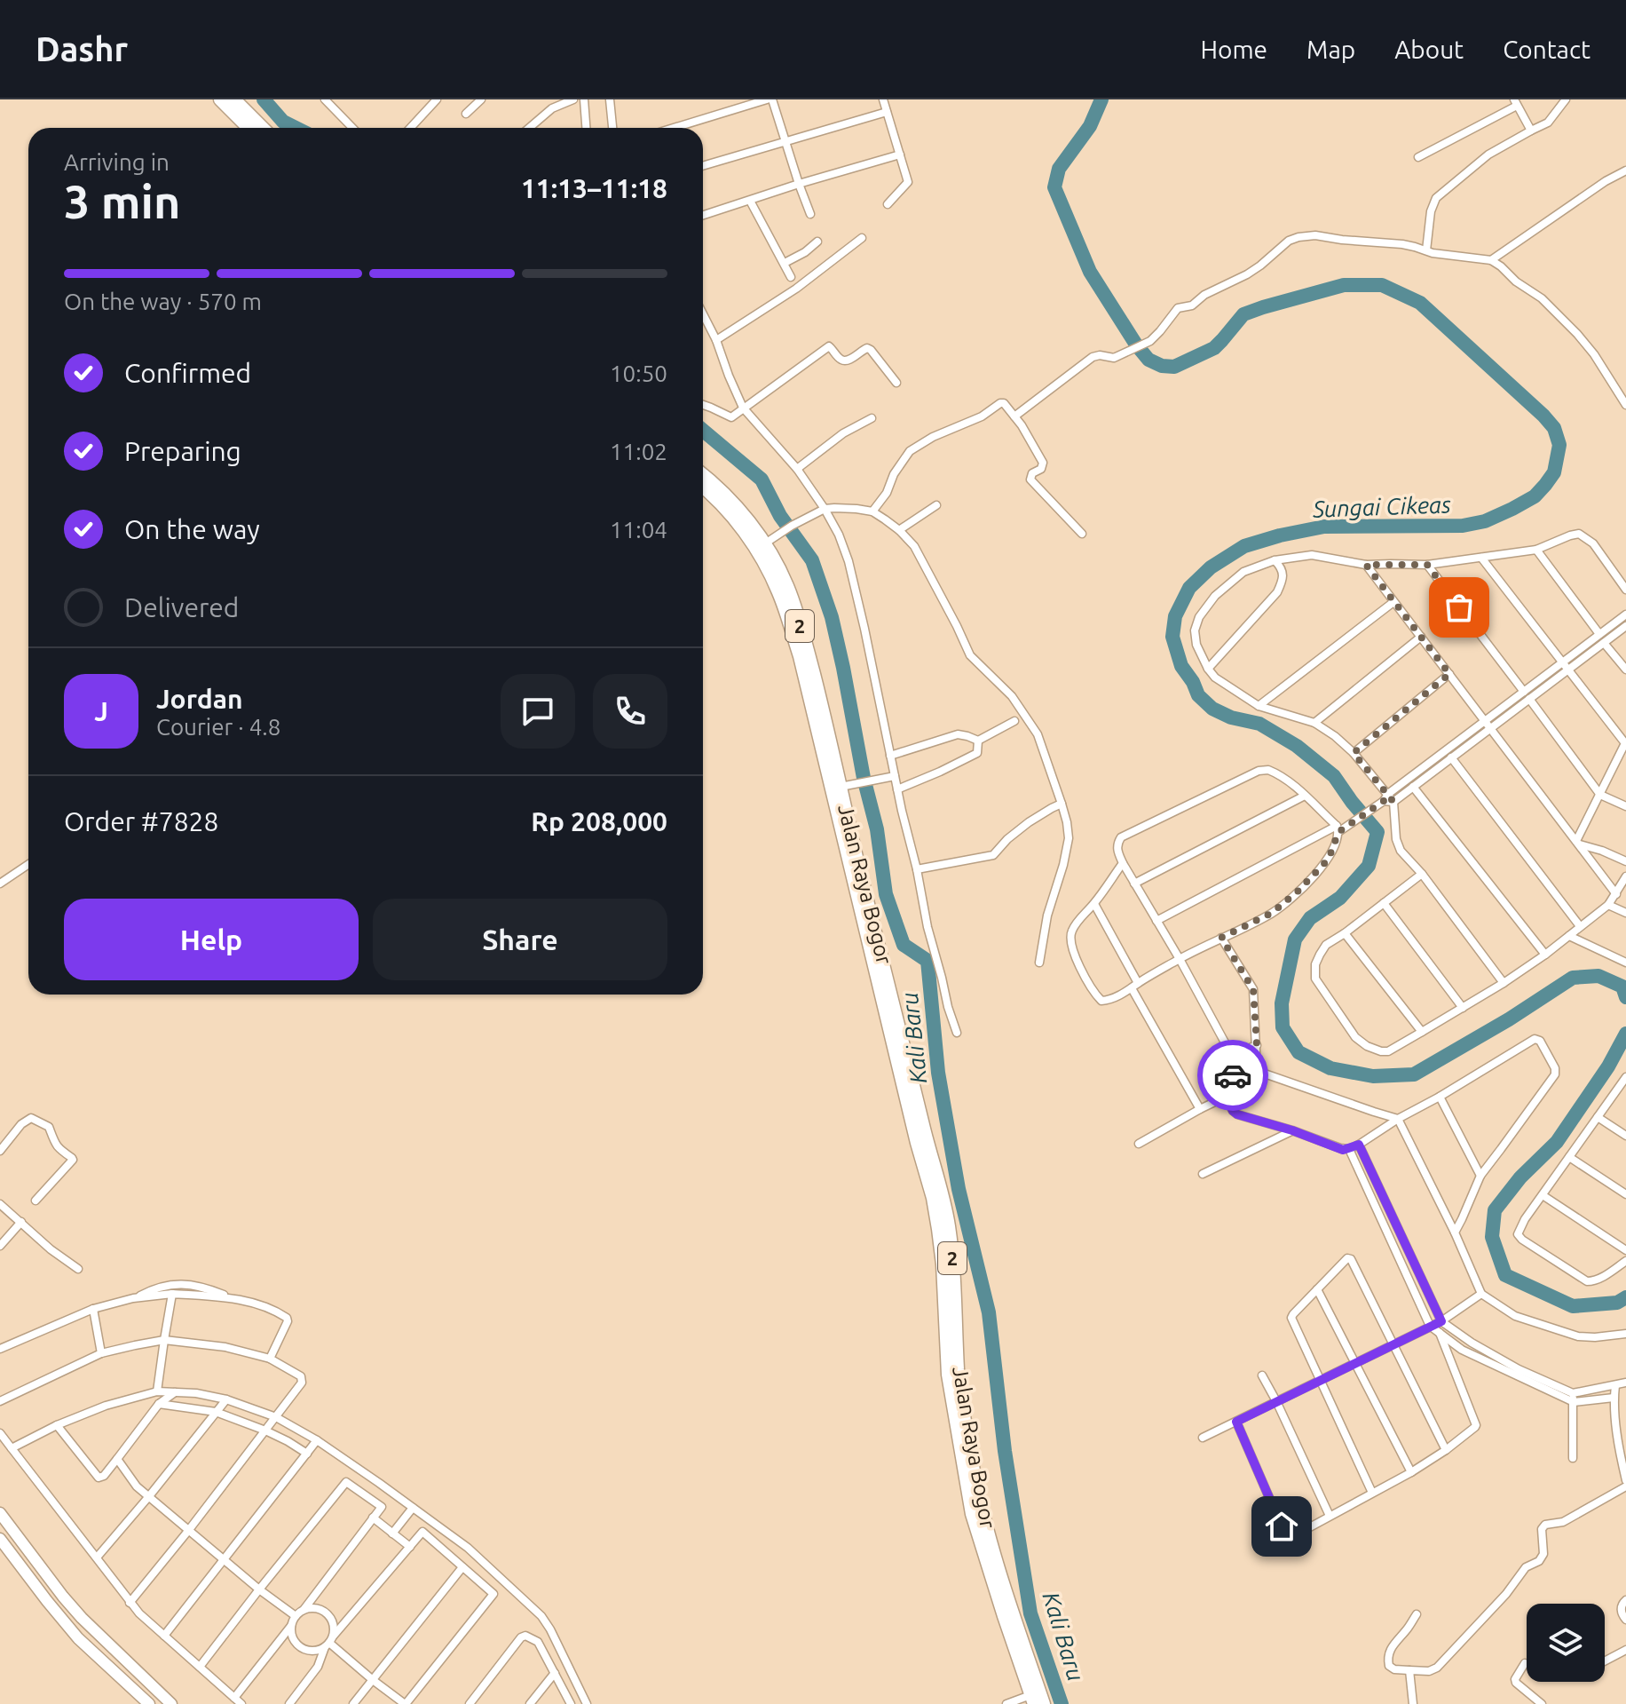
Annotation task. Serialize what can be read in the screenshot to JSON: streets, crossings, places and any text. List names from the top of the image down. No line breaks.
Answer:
{"streets":{"highway":["2","Jalan Raya Bogor"]},"water":["Sungai Cikeas","Kali Baru"],"page":{"header":"Dashr","nav":["Home","Map","About","Contact"],"heading":["3 min","Arriving in","11:13–11:18"],"panel":["Jordan","Courier · 4.8","Order #7828","Rp 208,000"],"bar":"On the way · 570 m","list":[["Confirmed","10:50"],["Preparing","11:02"],["On the way","11:04"],"Delivered"],"round":"J","buttons":["Help","Share"]}}
